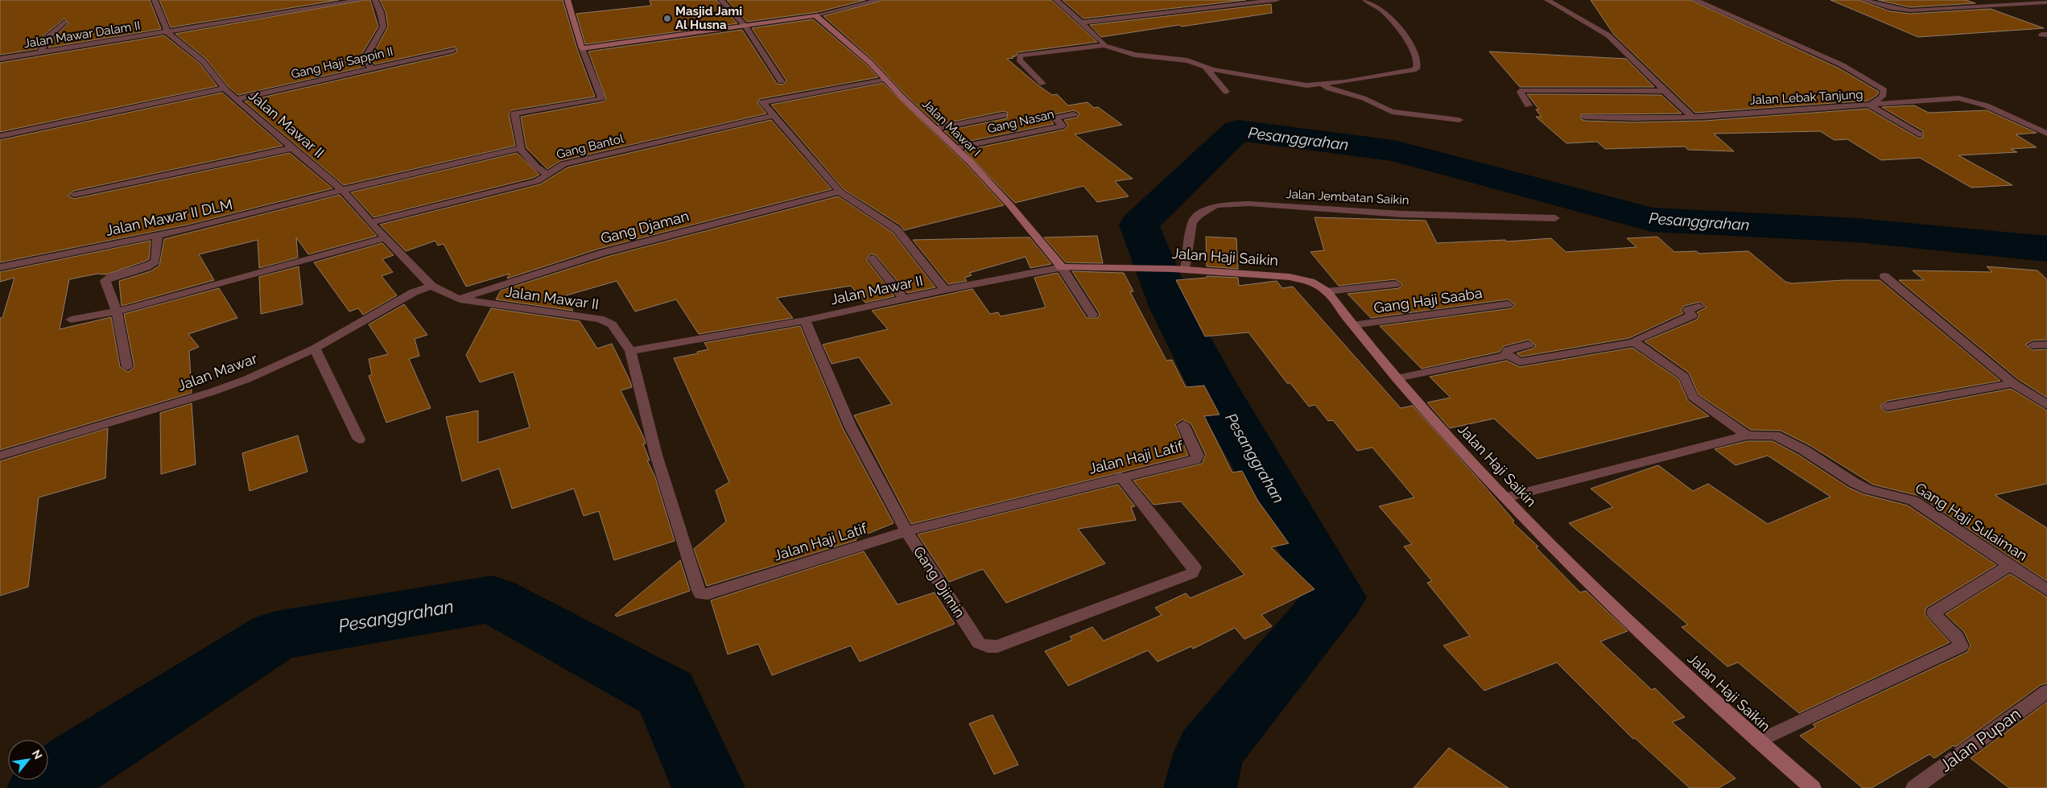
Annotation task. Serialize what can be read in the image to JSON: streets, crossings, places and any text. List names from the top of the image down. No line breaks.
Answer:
{"streets":{"street":["Jalan Mawar Dalam II","Gang Haji Sappin II","Jalan Lebak Tanjung","Gang Nasan","Jalan Mawar II","Jalan Mawar I","Gang Bantol","Jalan Jembatan Saikin","Jalan Mawar II DLM","Gang Djaman","Jalan Haji Saikin","Gang Haji Saaba","Jalan Mawar","Jalan Haji Latif","Gang Haji Sulaiman","Gang Djimin","Jalan Pupan"]},"crossings":[["Jalan Mawar Dalam II","Jalan Mawar II"],["Gang Haji Sappin II","Jalan Mawar II"],["Gang Nasan","Jalan Mawar I"],["Jalan Mawar II","Jalan Mawar I"],["Jalan Mawar II","Gang Bantol"],["Jalan Mawar II","Jalan Mawar II DLM"],["Jalan Mawar II","Gang Djaman"],["Jalan Mawar II","Jalan Haji Saikin"],["Jalan Mawar II","Jalan Mawar"],["Jalan Mawar II","Jalan Haji Latif"],["Jalan Mawar II","Gang Djimin"],["Jalan Jembatan Saikin","Jalan Haji Saikin"],["Jalan Haji Saikin","Gang Haji Saaba"],["Jalan Haji Saikin","Gang Haji Sulaiman"],["Jalan Haji Latif","Gang Djimin"]],"water":["Pesanggrahan"],"places":["Masjid Jami Al Husna"],"north":"top right"}
